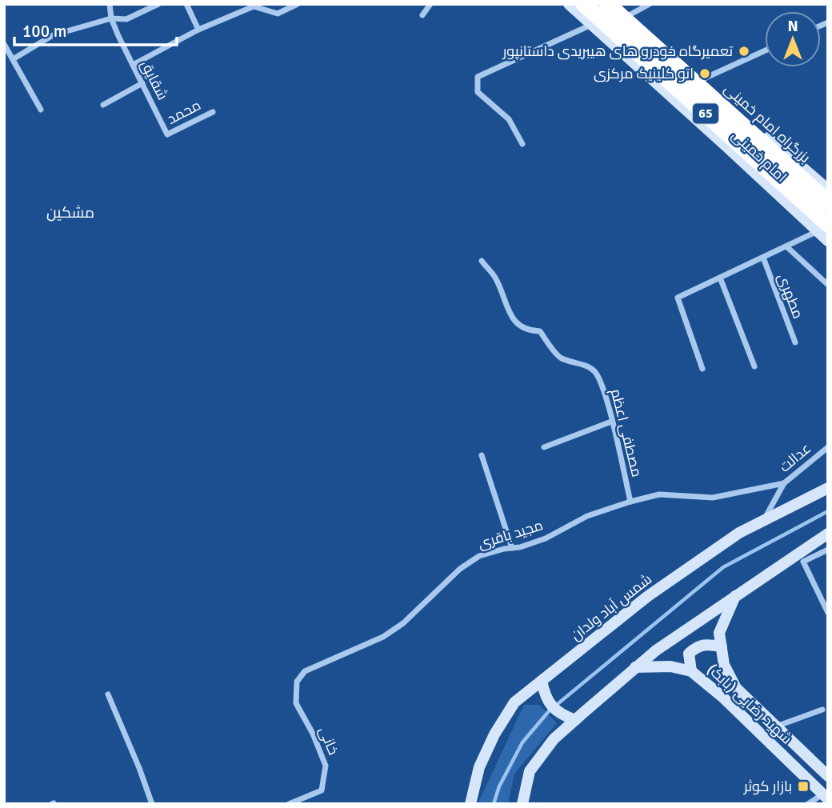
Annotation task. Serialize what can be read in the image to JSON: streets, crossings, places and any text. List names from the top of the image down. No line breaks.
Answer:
{"streets":{"highway":["65","بزرگراه امام خمینی"],"main road":["امام خمینی","شمس آباد ولدان","شهید رضایی (بابک)"],"street":["شقایق","محمد","مطهری","مصطفی اعظم","عدالت","مجید باقری","خانی"]},"crossings":[["شقایق","محمد"],["65","امام خمینی"],["مصطفی اعظم","مجید باقری"],["عدالت","مجید باقری"],["عدالت","شمس آباد ولدان"],["مجید باقری","خانی"]],"districts":["مشکین"],"places":{"other":["تعمیرگاه خودرو های هیبریدی داستانپور","اتو کلینیک مرکزی"],"transit":["بازار کوثر"]},"scale_bar":"100 m","north":"top"}
